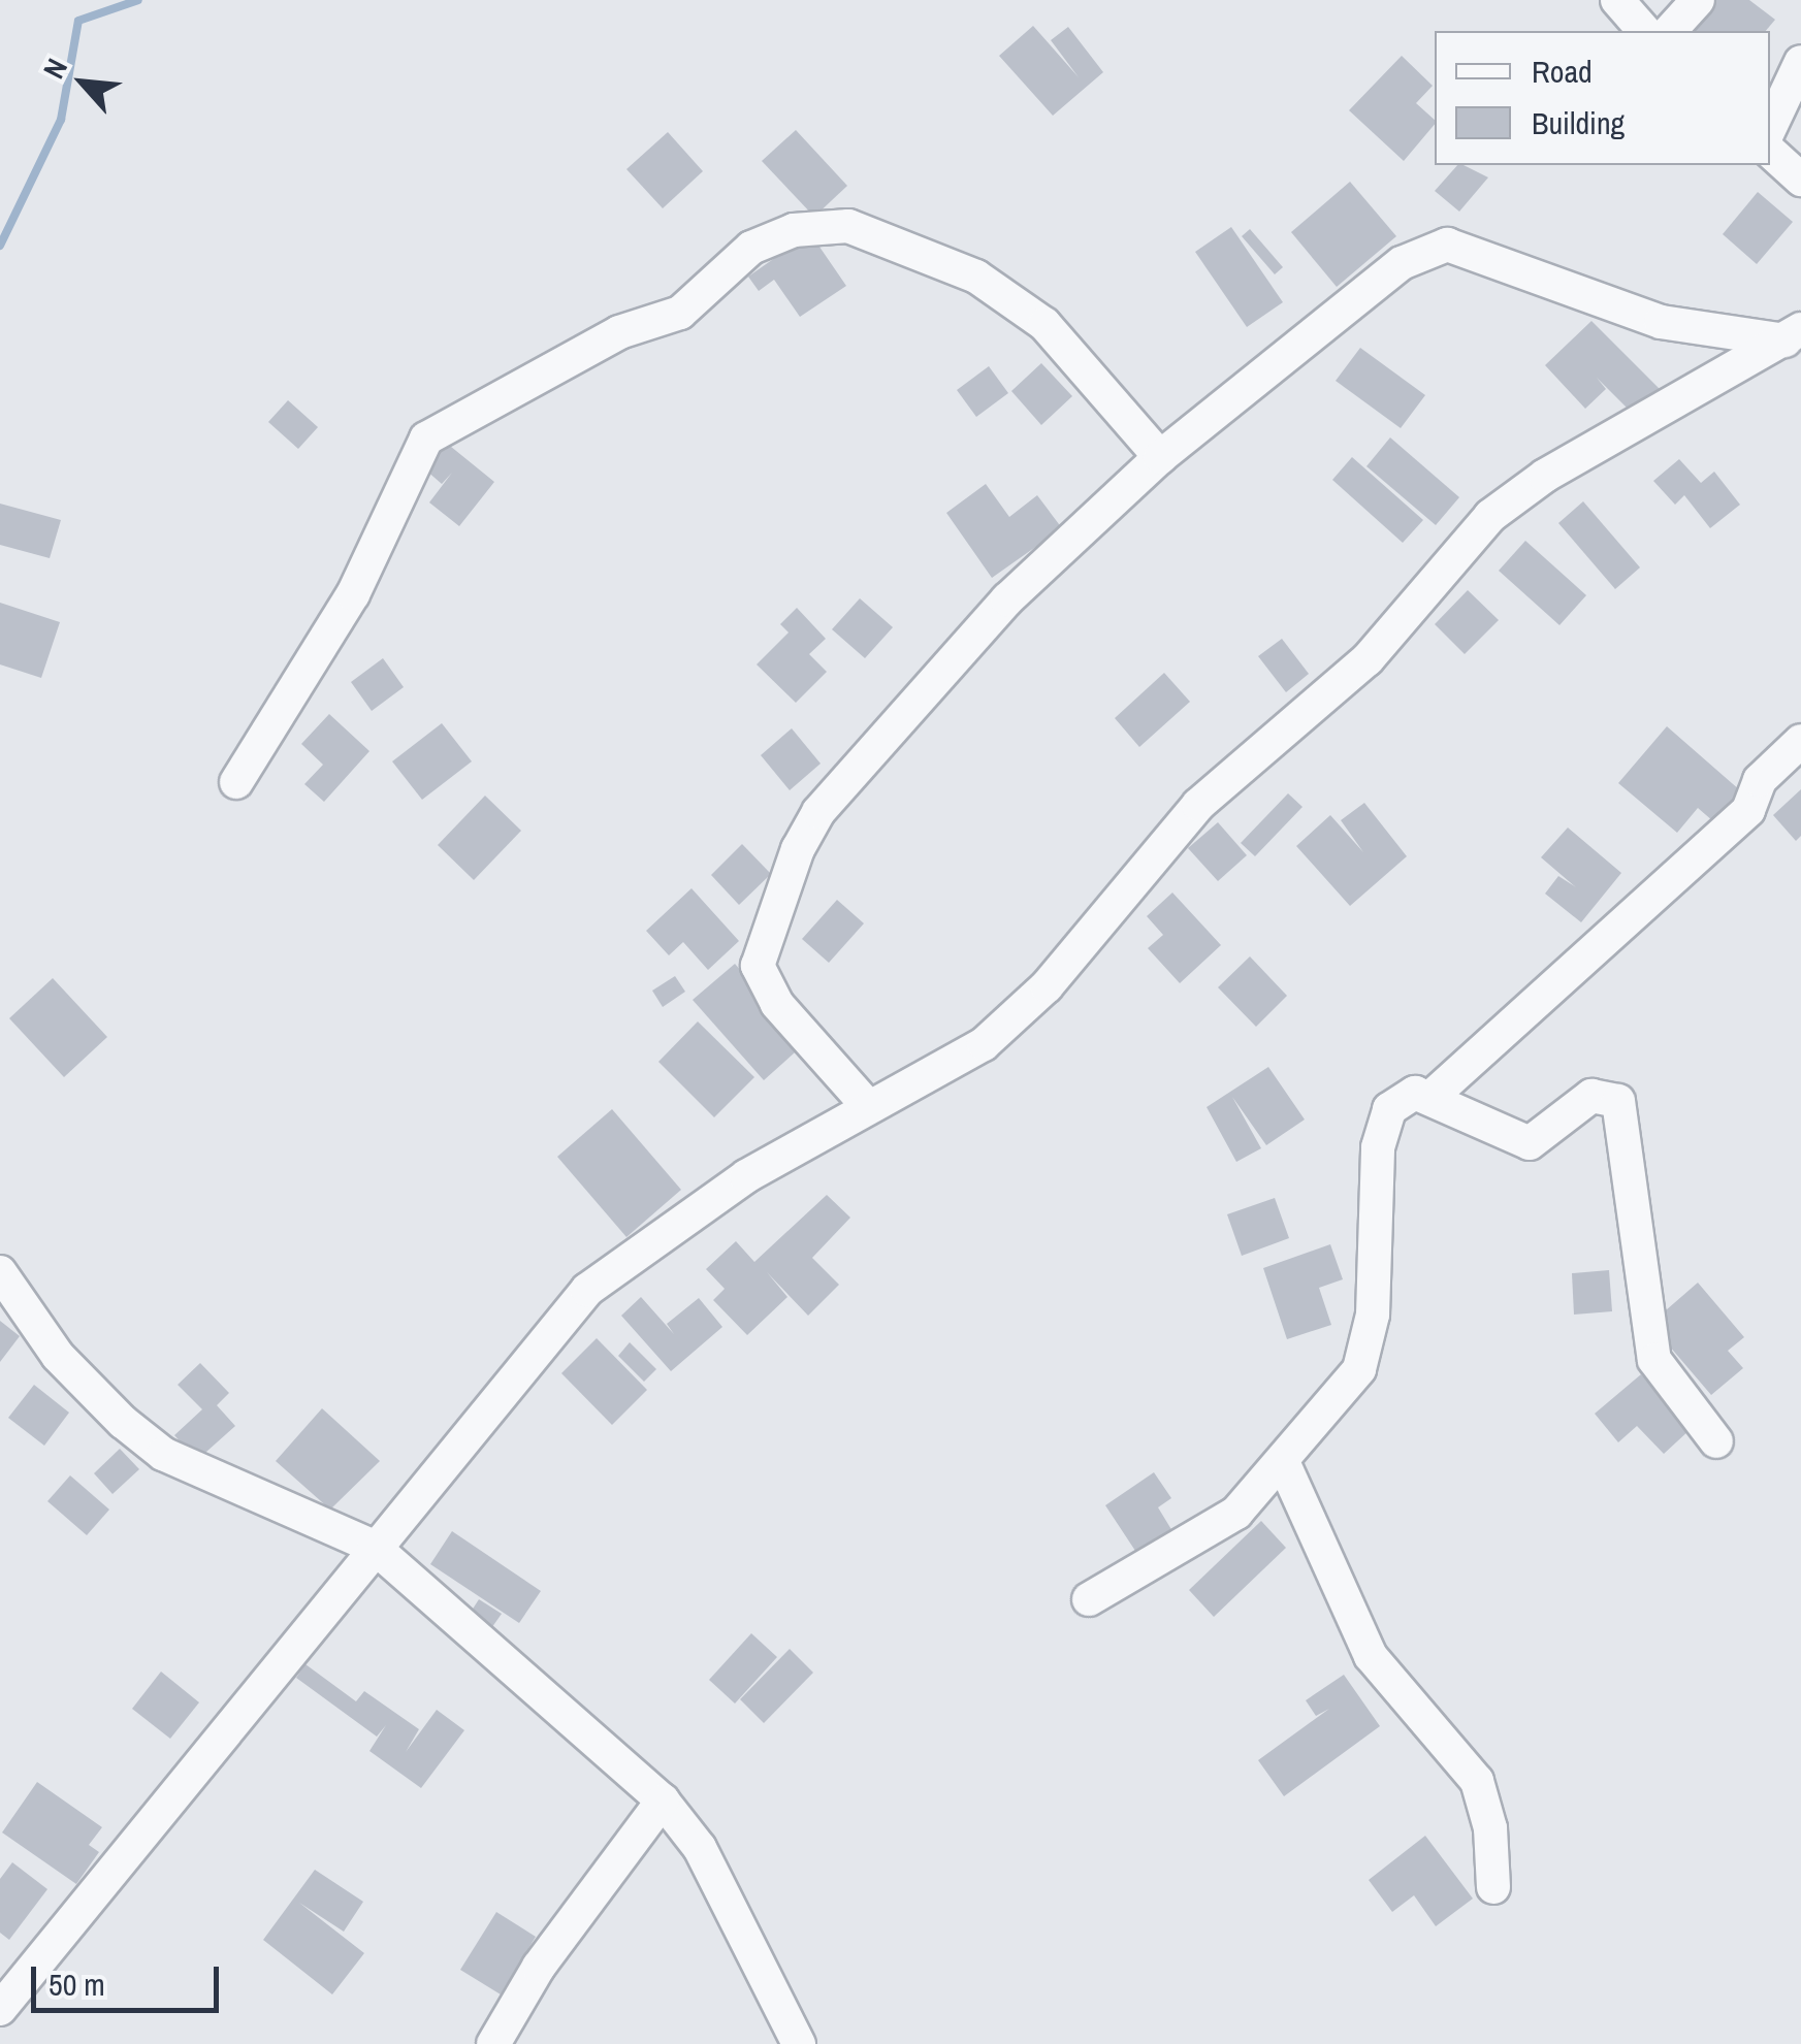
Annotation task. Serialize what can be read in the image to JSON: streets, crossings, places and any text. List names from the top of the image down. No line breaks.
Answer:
{"legend":["Road","Building"],"scale_bar":"50 m","north":"top left"}
